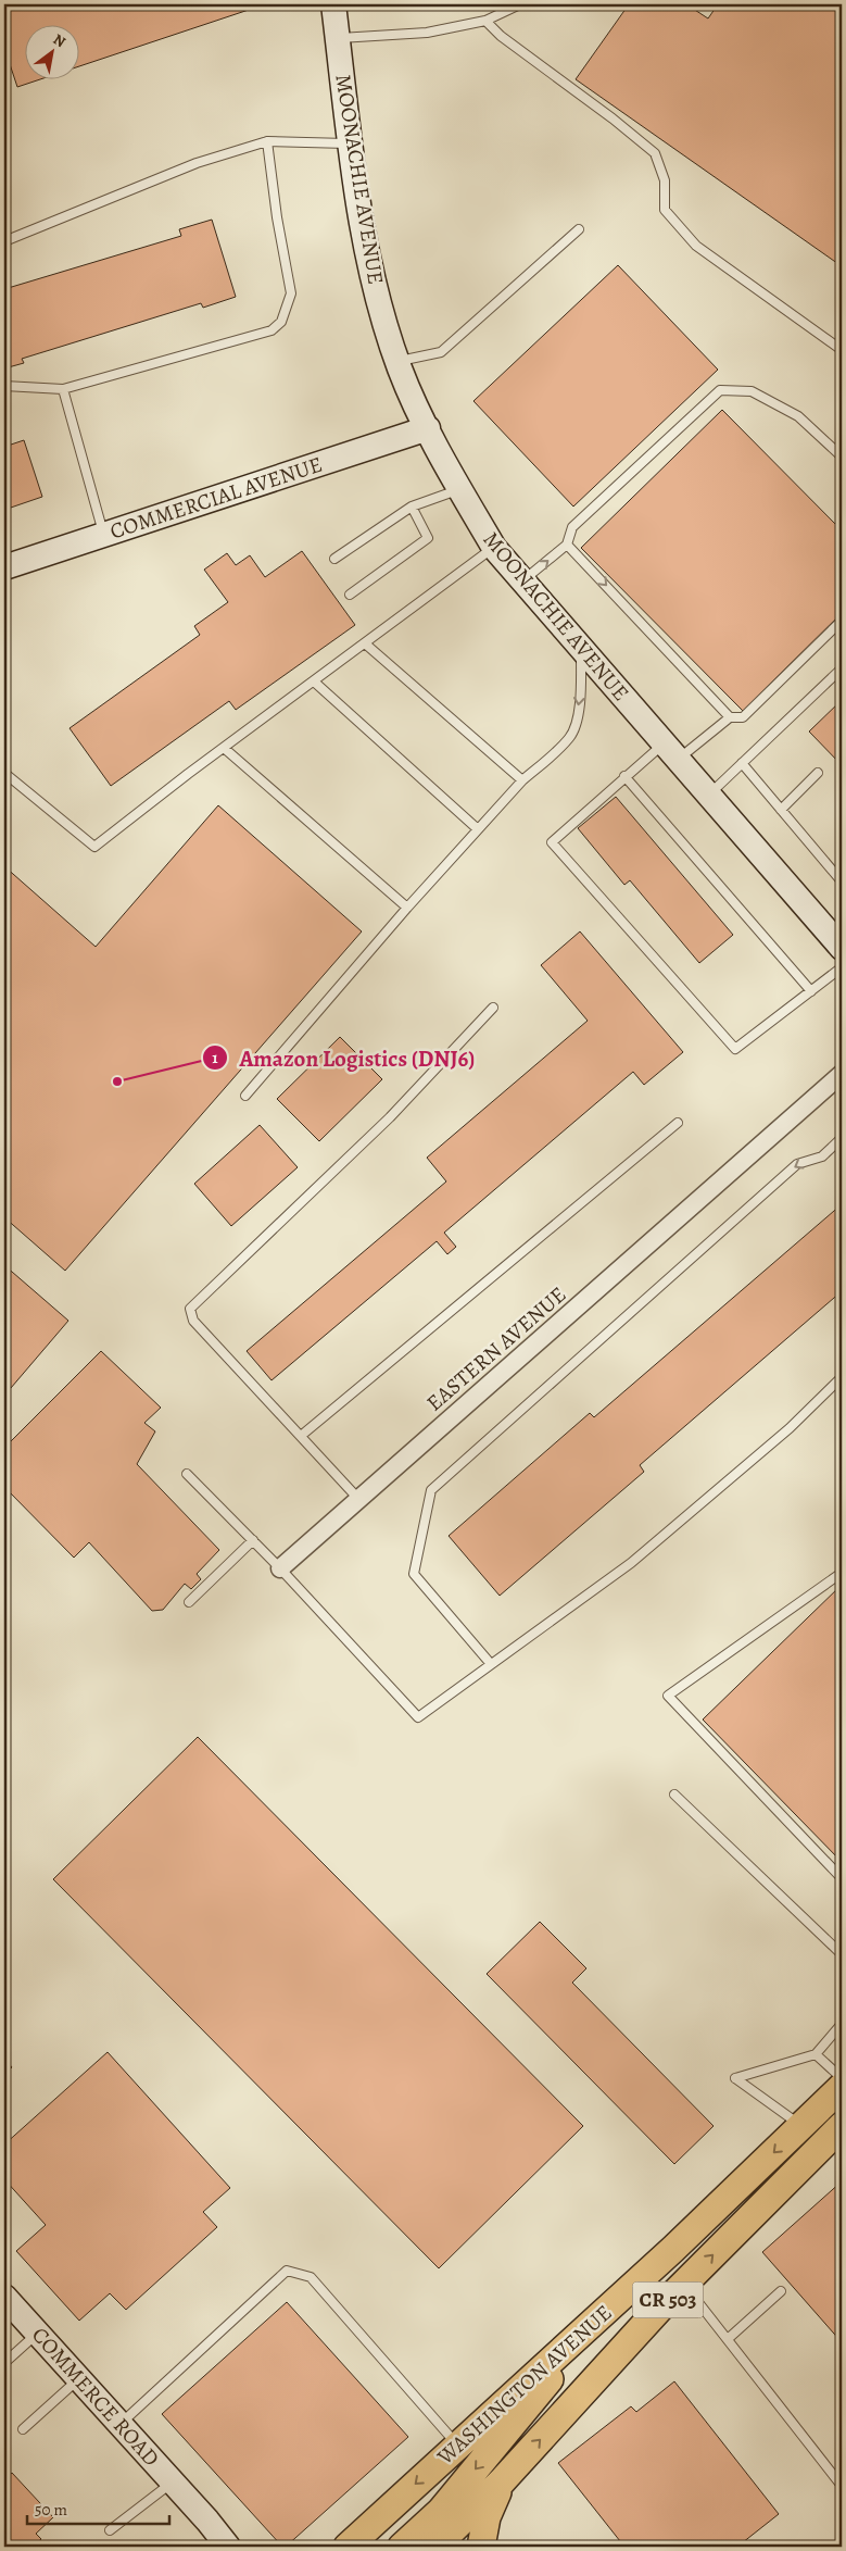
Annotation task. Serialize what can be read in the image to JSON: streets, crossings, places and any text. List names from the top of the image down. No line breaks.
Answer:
{"streets":{"main road":["MOONACHIE AVENUE","COMMERCIAL AVENUE","CR 503","WASHINGTON AVENUE","COMMERCE ROAD"],"street":["EASTERN AVENUE"]},"crossings":[["MOONACHIE AVENUE","COMMERCIAL AVENUE"]],"places":["Amazon Logistics (DNJ6)"],"scale_bar":"50 m","north":"top right"}
